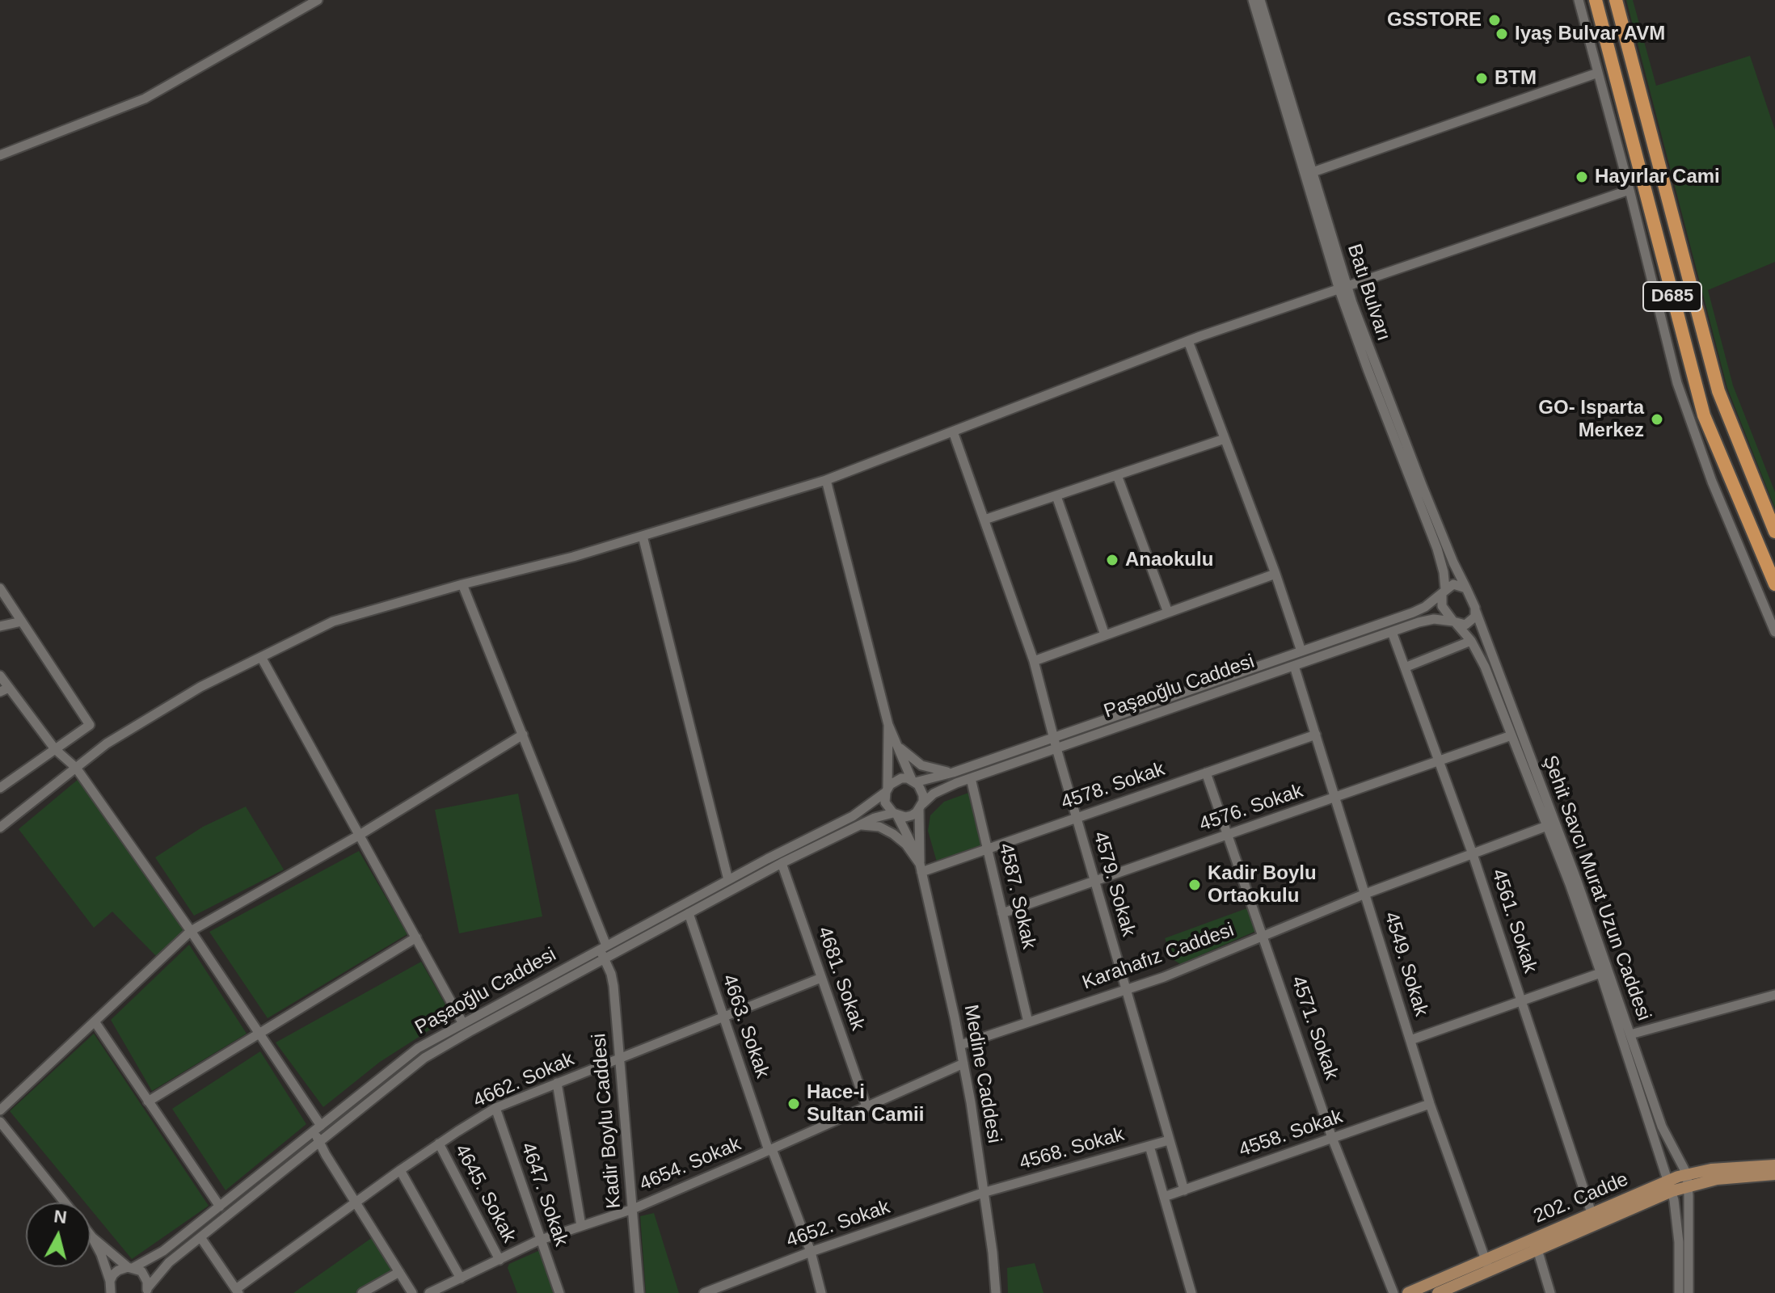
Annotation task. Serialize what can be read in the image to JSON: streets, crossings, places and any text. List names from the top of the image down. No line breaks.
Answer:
{"streets":{"highway":["D685"],"main road":["202. Cadde"],"street":["Batı Bulvarı","Paşaoğlu Caddesi","4578. Sokak","4576. Sokak","4579. Sokak","Şehit Savcı Murat Uzun Caddesi","4587. Sokak","4561. Sokak","Karahafız Caddesi","4549. Sokak","4681. Sokak","4663. Sokak","4571. Sokak","Medine Caddesi","4662. Sokak","Kadir Boylu Caddesi","4558. Sokak","4568. Sokak","4654. Sokak","4645. Sokak","4647. Sokak","4652. Sokak"]},"crossings":[["Batı Bulvarı","Paşaoğlu Caddesi"],["Batı Bulvarı","Şehit Savcı Murat Uzun Caddesi"],["Paşaoğlu Caddesi","4579. Sokak"],["Paşaoğlu Caddesi","Şehit Savcı Murat Uzun Caddesi"],["Paşaoğlu Caddesi","4587. Sokak"],["Paşaoğlu Caddesi","4561. Sokak"],["Paşaoğlu Caddesi","4549. Sokak"],["Paşaoğlu Caddesi","4681. Sokak"],["Paşaoğlu Caddesi","4663. Sokak"],["Paşaoğlu Caddesi","Medine Caddesi"],["Paşaoğlu Caddesi","Kadir Boylu Caddesi"],["4578. Sokak","4579. Sokak"],["4578. Sokak","4587. Sokak"],["4578. Sokak","4549. Sokak"],["4578. Sokak","4571. Sokak"],["4578. Sokak","Medine Caddesi"],["4576. Sokak","4579. Sokak"],["4576. Sokak","Şehit Savcı Murat Uzun Caddesi"],["4576. Sokak","4587. Sokak"],["4576. Sokak","4561. Sokak"],["4576. Sokak","4549. Sokak"],["4576. Sokak","4571. Sokak"],["4579. Sokak","Karahafız Caddesi"],["4579. Sokak","4558. Sokak"],["4579. Sokak","4568. Sokak"],["Şehit Savcı Murat Uzun Caddesi","Karahafız Caddesi"],["Şehit Savcı Murat Uzun Caddesi","202. Cadde"],["4587. Sokak","Karahafız Caddesi"],["4561. Sokak","Karahafız Caddesi"],["4561. Sokak","202. Cadde"],["Karahafız Caddesi","4549. Sokak"],["Karahafız Caddesi","4571. Sokak"],["Karahafız Caddesi","Medine Caddesi"],["4549. Sokak","4558. Sokak"],["4549. Sokak","202. Cadde"],["4681. Sokak","4662. Sokak"],["4681. Sokak","4654. Sokak"],["4663. Sokak","4662. Sokak"],["4663. Sokak","4654. Sokak"],["4663. Sokak","4652. Sokak"],["4571. Sokak","4558. Sokak"],["Medine Caddesi","4568. Sokak"],["Medine Caddesi","4654. Sokak"],["Medine Caddesi","4652. Sokak"],["4662. Sokak","Kadir Boylu Caddesi"],["4662. Sokak","4645. Sokak"],["4662. Sokak","4647. Sokak"],["Kadir Boylu Caddesi","4654. Sokak"],["4568. Sokak","4652. Sokak"],["4654. Sokak","4645. Sokak"],["4654. Sokak","4647. Sokak"]],"places":["GSSTORE","Iyaş Bulvar AVM","BTM","Hayırlar Cami","GO- Isparta Merkez","Anaokulu","Kadir Boylu Ortaokulu","Hace-i Sultan Camii"],"north":"top"}
